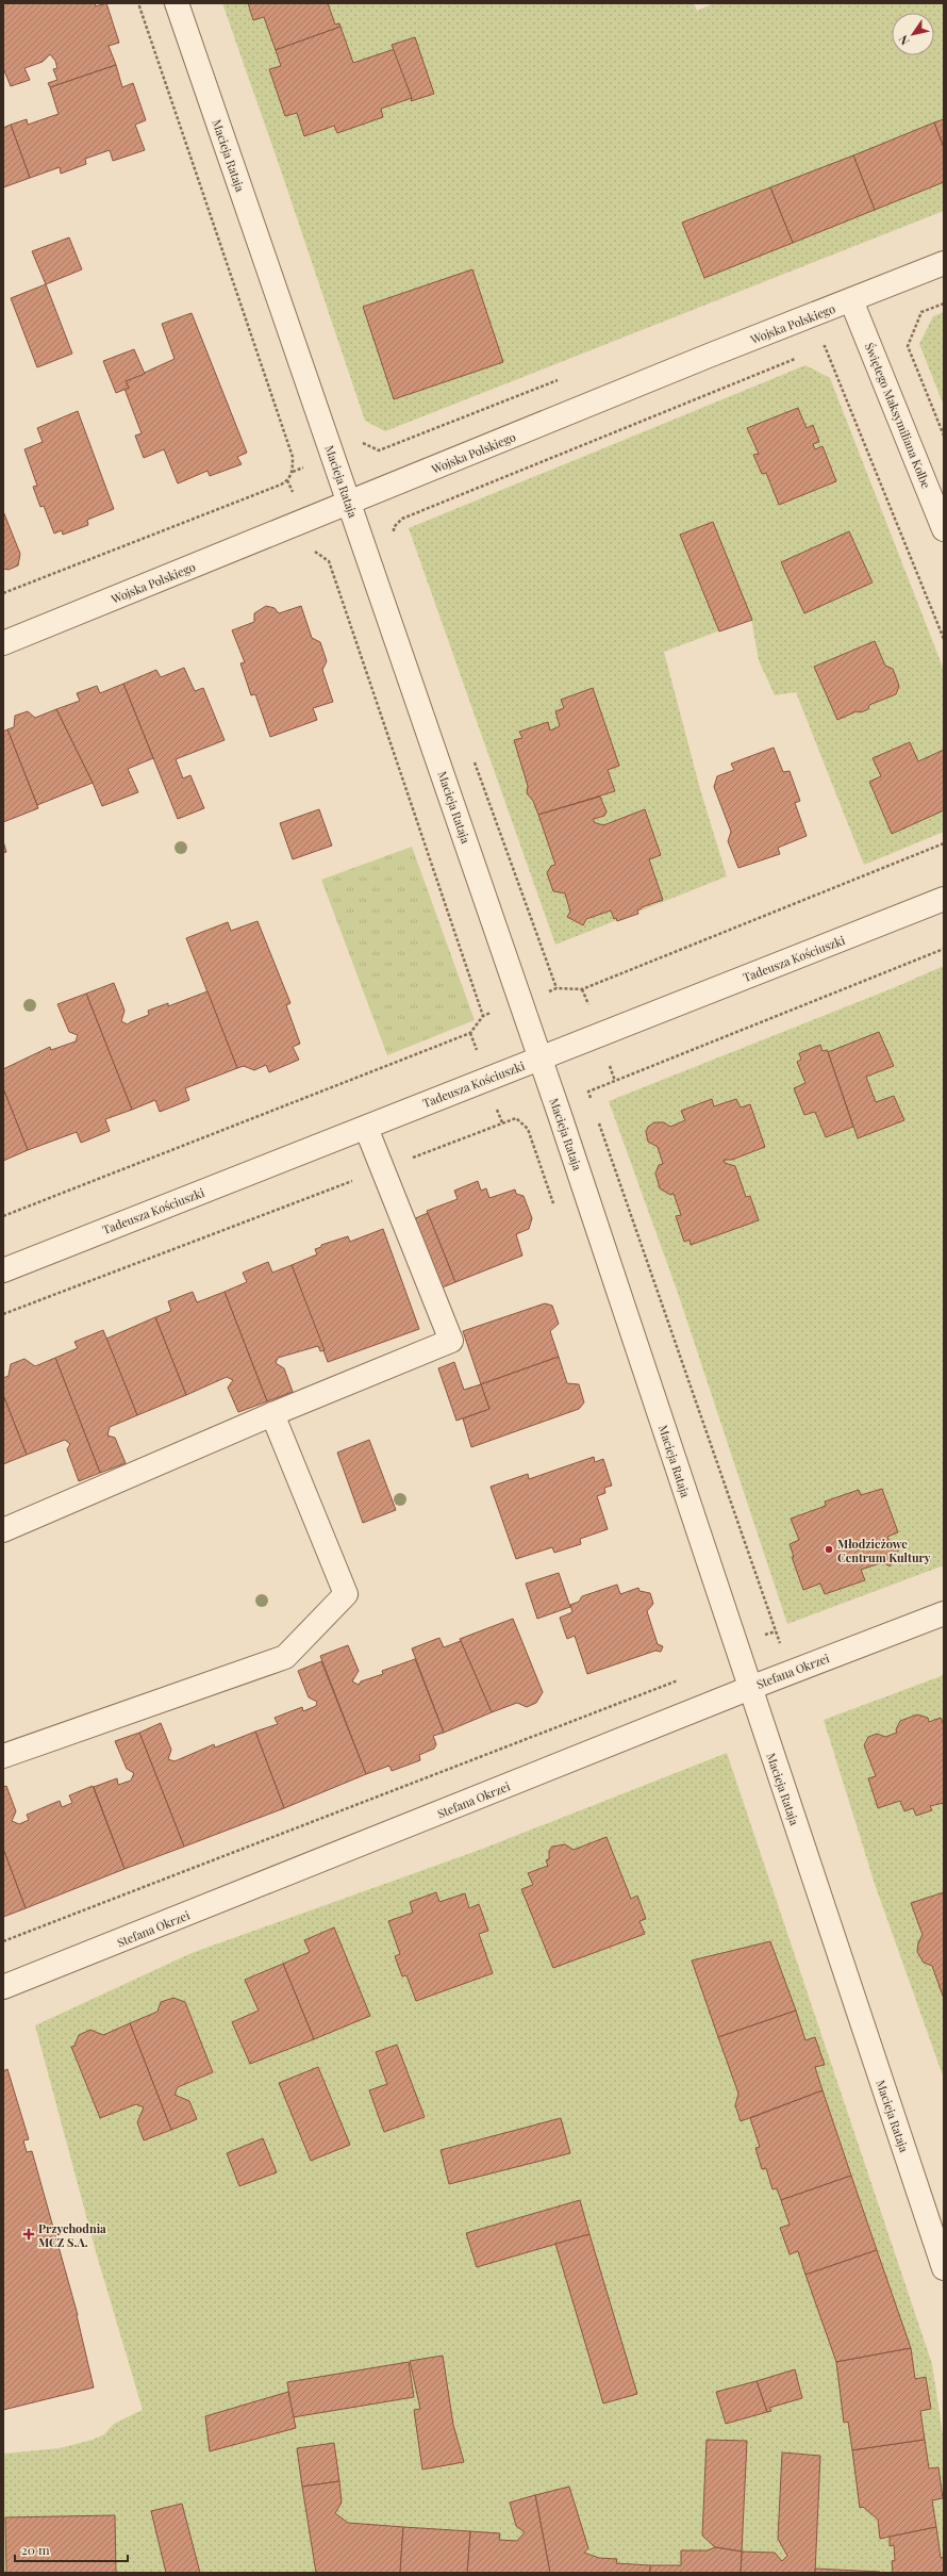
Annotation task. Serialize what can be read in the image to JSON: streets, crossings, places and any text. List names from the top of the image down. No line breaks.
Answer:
{"streets":{"street":["Macieja Rataja","Wojska Polskiego","Świętego Maksymiliana Kolbe","Tadeusza Kościuszki","Stefana Okrzei"]},"crossings":[["Macieja Rataja","Wojska Polskiego"],["Macieja Rataja","Tadeusza Kościuszki"],["Macieja Rataja","Stefana Okrzei"],["Wojska Polskiego","Świętego Maksymiliana Kolbe"]],"places":{"other":["Młodzieżowe Centrum Kultury"],"health":["Przychodnia MCZ S.A."]},"scale_bar":"20 m","north":"bottom left"}
